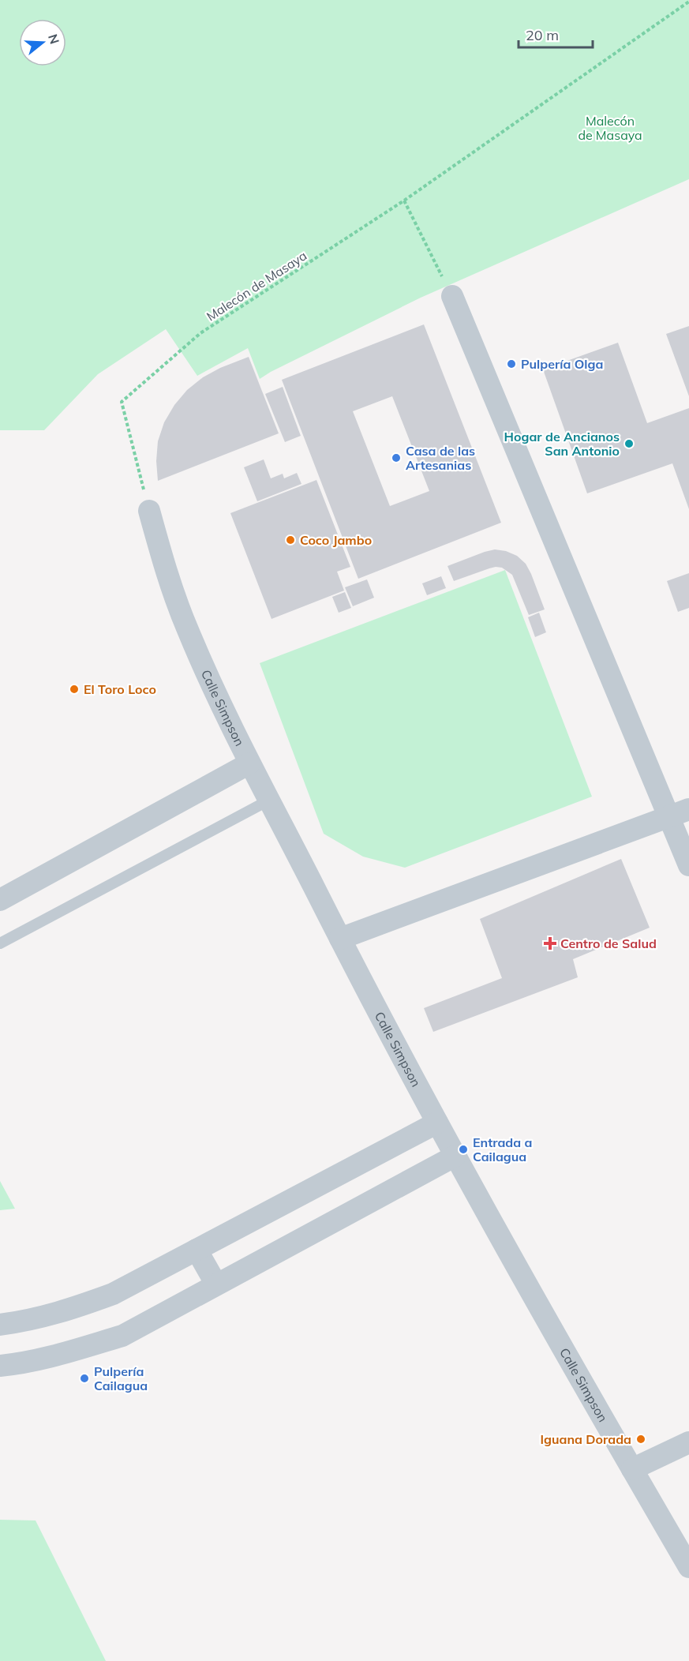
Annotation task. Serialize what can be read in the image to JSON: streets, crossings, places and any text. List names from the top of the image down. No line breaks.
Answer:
{"streets":{"street":["Calle Simpson"],"path":["Malecón de Masaya"]},"crossings":[["Malecón de Masaya","Calle Simpson"]],"parks":["Malecón de Masaya"],"places":{"other":["Pulpería Olga","Hogar de Ancianos San Antonio","Casa de las Artesanias","Coco Jambo","El Toro Loco","Entrada a Cailagua","Pulpería Cailagua","Iguana Dorada"],"health":["Centro de Salud"]},"scale_bar":"20 m","north":"right"}
